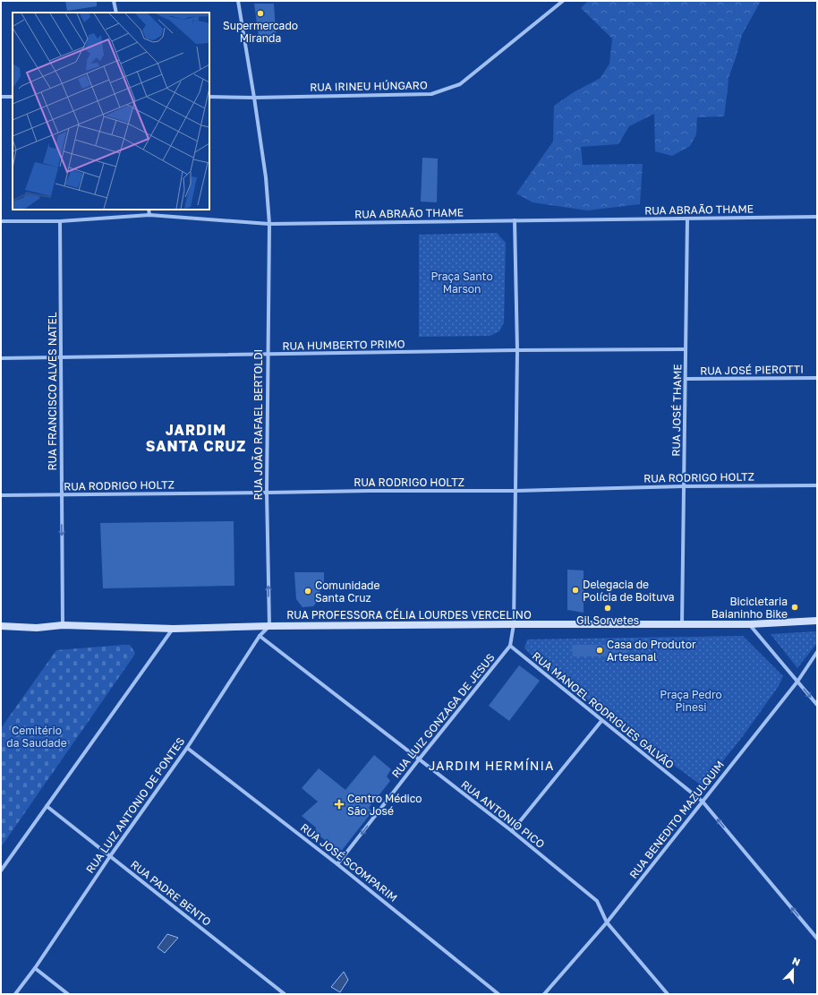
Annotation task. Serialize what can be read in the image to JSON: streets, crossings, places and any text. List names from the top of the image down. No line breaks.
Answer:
{"streets":{"main road":["RUA PROFESSORA CÉLIA LOURDES VERCELINO"],"street":["RUA IRINEU HÚNGARO","RUA ABRAÃO THAME","RUA HUMBERTO PRIMO","RUA JOSÉ PIEROTTI","RUA FRANCISCO ALVES NATEL","RUA JOSÉ THAME","RUA JOÃO RAFAEL BERTOLDI","RUA RODRIGO HOLTZ","RUA MANOEL RODRIGUES GALVÃO","RUA LUIZ GONZAGA DE JESUS","RUA LUIZ ANTONIO DE PONTES","RUA ANTONIO PICO","RUA BENEDITO MAZULQUIM","RUA JOSÉ SCOMPARIM","RUA PADRE BENTO"]},"crossings":[["RUA IRINEU HÚNGARO","RUA JOÃO RAFAEL BERTOLDI"],["RUA ABRAÃO THAME","RUA FRANCISCO ALVES NATEL"],["RUA ABRAÃO THAME","RUA JOSÉ THAME"],["RUA ABRAÃO THAME","RUA JOÃO RAFAEL BERTOLDI"],["RUA HUMBERTO PRIMO","RUA FRANCISCO ALVES NATEL"],["RUA HUMBERTO PRIMO","RUA JOSÉ THAME"],["RUA HUMBERTO PRIMO","RUA JOÃO RAFAEL BERTOLDI"],["RUA JOSÉ PIEROTTI","RUA JOSÉ THAME"],["RUA FRANCISCO ALVES NATEL","RUA RODRIGO HOLTZ"],["RUA FRANCISCO ALVES NATEL","RUA PROFESSORA CÉLIA LOURDES VERCELINO"],["RUA JOSÉ THAME","RUA RODRIGO HOLTZ"],["RUA JOSÉ THAME","RUA PROFESSORA CÉLIA LOURDES VERCELINO"],["RUA JOÃO RAFAEL BERTOLDI","RUA RODRIGO HOLTZ"],["RUA JOÃO RAFAEL BERTOLDI","RUA PROFESSORA CÉLIA LOURDES VERCELINO"],["RUA JOÃO RAFAEL BERTOLDI","RUA LUIZ ANTONIO DE PONTES"],["RUA PROFESSORA CÉLIA LOURDES VERCELINO","RUA LUIZ ANTONIO DE PONTES"],["RUA MANOEL RODRIGUES GALVÃO","RUA LUIZ GONZAGA DE JESUS"],["RUA MANOEL RODRIGUES GALVÃO","RUA BENEDITO MAZULQUIM"],["RUA LUIZ GONZAGA DE JESUS","RUA ANTONIO PICO"],["RUA LUIZ GONZAGA DE JESUS","RUA JOSÉ SCOMPARIM"],["RUA LUIZ ANTONIO DE PONTES","RUA ANTONIO PICO"],["RUA LUIZ ANTONIO DE PONTES","RUA JOSÉ SCOMPARIM"],["RUA LUIZ ANTONIO DE PONTES","RUA PADRE BENTO"],["RUA ANTONIO PICO","RUA BENEDITO MAZULQUIM"]],"one_way":["RUA LUIZ GONZAGA DE JESUS"],"districts":["JARDIM SANTA CRUZ","JARDIM HERMÍNIA"],"parks":["Praça Santo Marson","Praça Pedro Pinesi","Cemitério da Saudade"],"places":{"other":["Supermercado Miranda","Delegacia de Polícia de Boituva","Comunidade Santa Cruz","Bicicletaria Baianinho Bike","Gil Sorvetes","Casa do Produtor Artesanal"],"health":["Centro Médico São José"]},"north":"top"}
